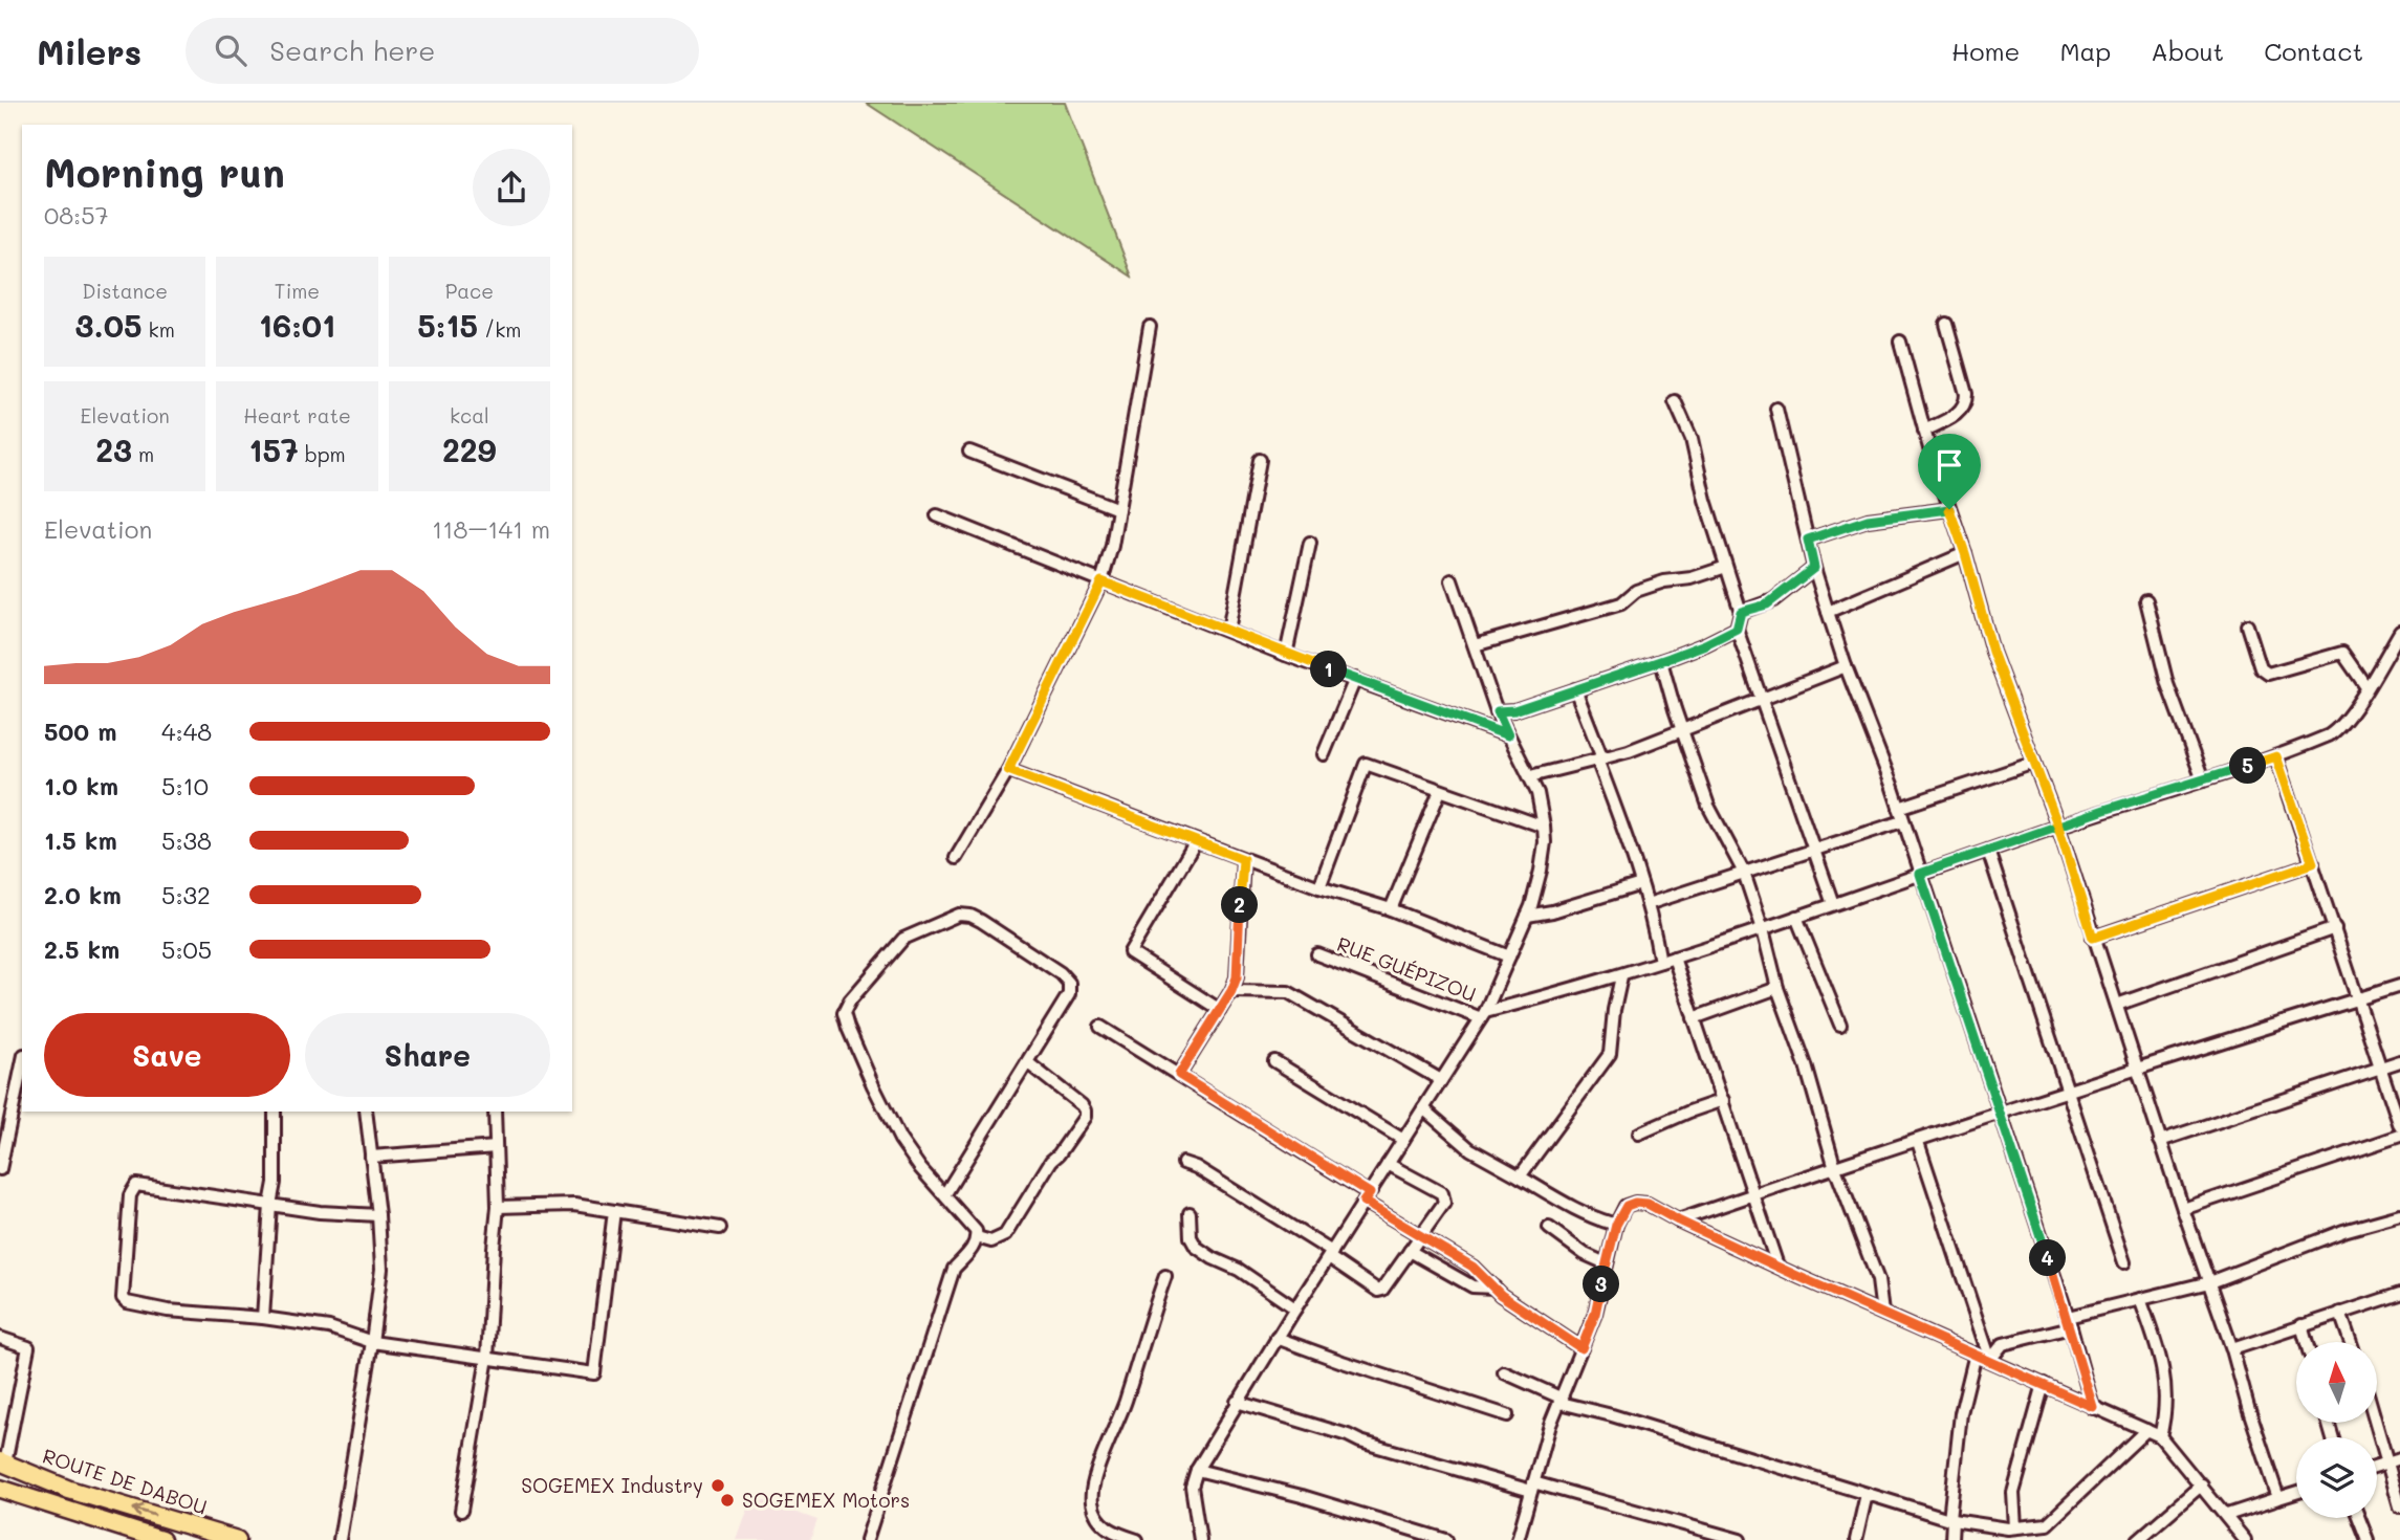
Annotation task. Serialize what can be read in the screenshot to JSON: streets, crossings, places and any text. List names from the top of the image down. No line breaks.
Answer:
{"streets":{"main road":["ROUTE DE DABOU"],"street":["RUE GUÉPIZOU"]},"places":["SOGEMEX Industry","SOGEMEX Motors"],"north":"top","page":{"header":"Milers","search":"Search here","nav":["Home","Map","About","Contact"],"heading":["Morning run","08:57"],"stats":[["Distance","3.05 km"],["Time","16:01"],["Pace","5:15 /km"],["Elevation","23 m"],["Heart rate","157 bpm"],["kcal","229"]],"chart":["Elevation","118–141 m"],"pins":["1","5","2","4","3"],"list":[{"name":"500 m","note":"4:48"},{"name":"1.0 km","note":"5:10"},{"name":"1.5 km","note":"5:38"},{"name":"2.0 km","note":"5:32"},{"name":"2.5 km","note":"5:05"}],"buttons":["Save","Share"]}}
